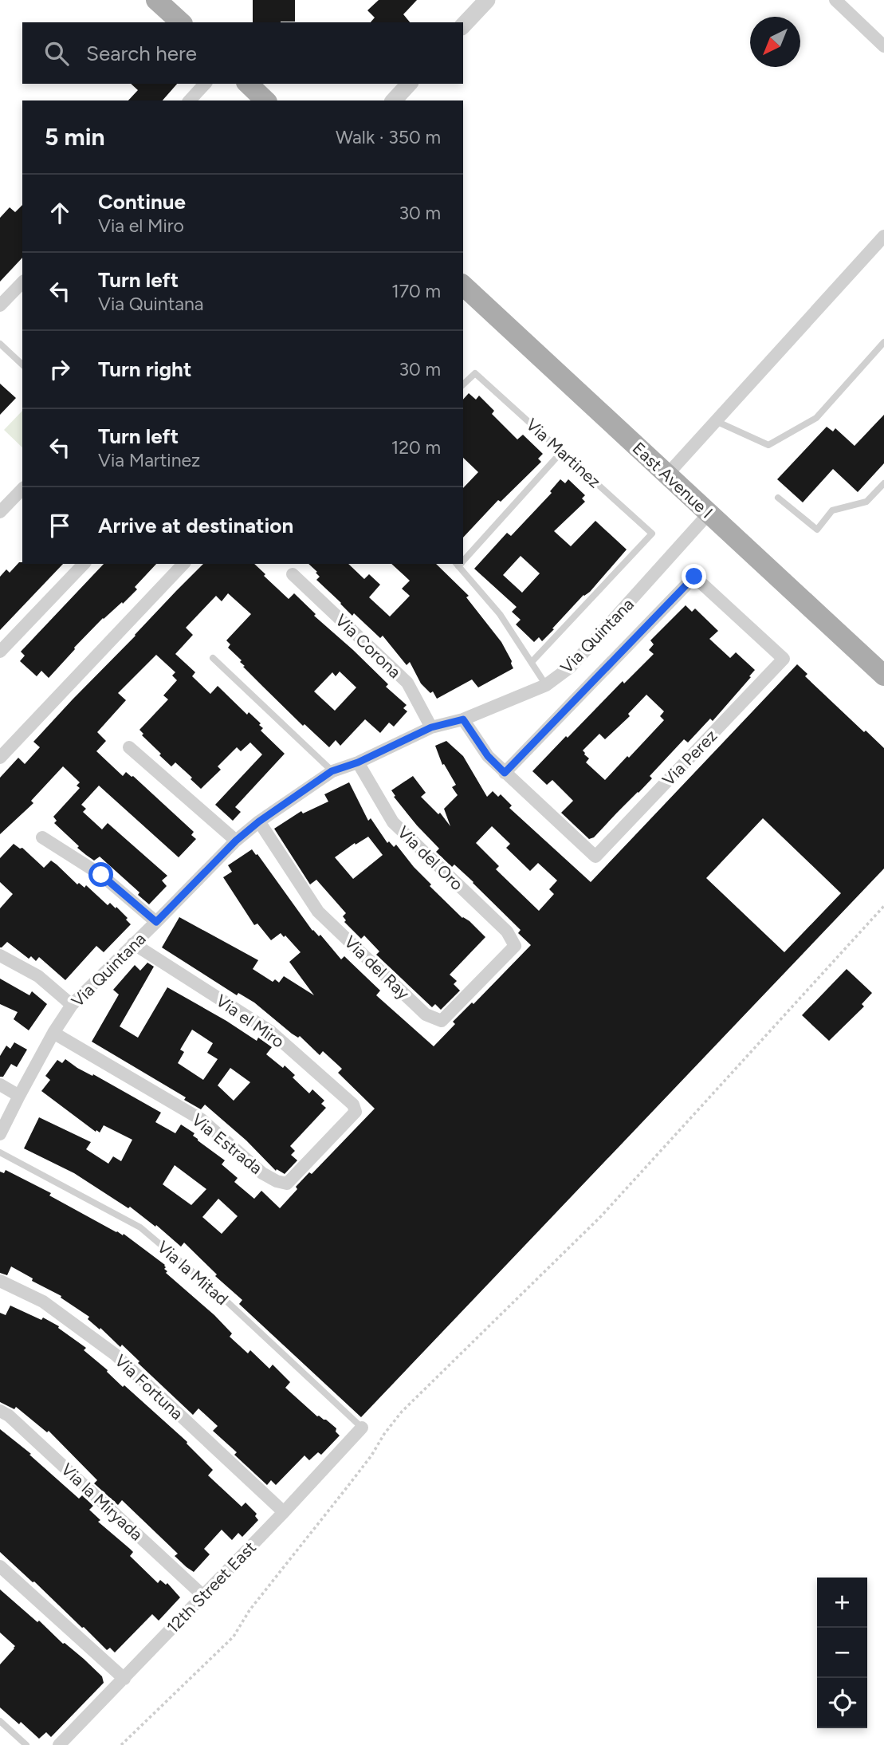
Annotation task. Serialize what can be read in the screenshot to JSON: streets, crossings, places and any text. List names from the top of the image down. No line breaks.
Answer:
{"streets":{"main road":["East Avenue I"],"street":["Via Quintana","Via Corona","Via Perez","Via del Oro","Via del Ray","Via el Miro","Via Estrada","Via Fortuna","Via la Miryada","12th Street East"],"lane":["Via Martinez","Via la Mitad"]},"crossings":[["Via Martinez","Via Quintana"],["East Avenue I","Via Quintana"],["Via Quintana","Via Corona"],["Via Quintana","Via del Oro"],["Via Quintana","Via del Ray"],["Via Quintana","Via el Miro"],["Via Quintana","Via Estrada"],["Via del Oro","Via del Ray"],["Via el Miro","Via Estrada"],["Via la Mitad","12th Street East"],["Via Fortuna","12th Street East"],["Via la Miryada","12th Street East"]],"north":"bottom left","page":{"search":"Search here","heading":["5 min","Walk · 350 m"],"list":[["Continue","Via el Miro","30 m"],["Turn left","Via Quintana","170 m"],["Turn right","30 m"],["Turn left","Via Martinez","120 m"],"Arrive at destination"],"map_buttons":["+","−"]}}
